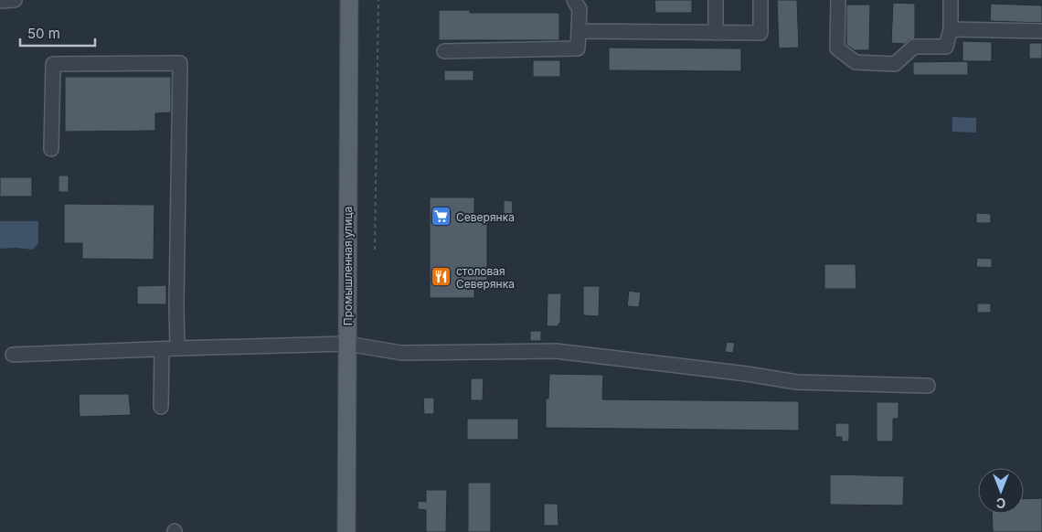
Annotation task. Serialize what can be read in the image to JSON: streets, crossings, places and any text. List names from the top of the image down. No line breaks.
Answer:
{"streets":{"main road":["Промышленная улица"]},"places":{"supermarket":["Северянка"],"restaurant":["столовая Северянка"]},"scale_bar":"50 m","north":"bottom"}
